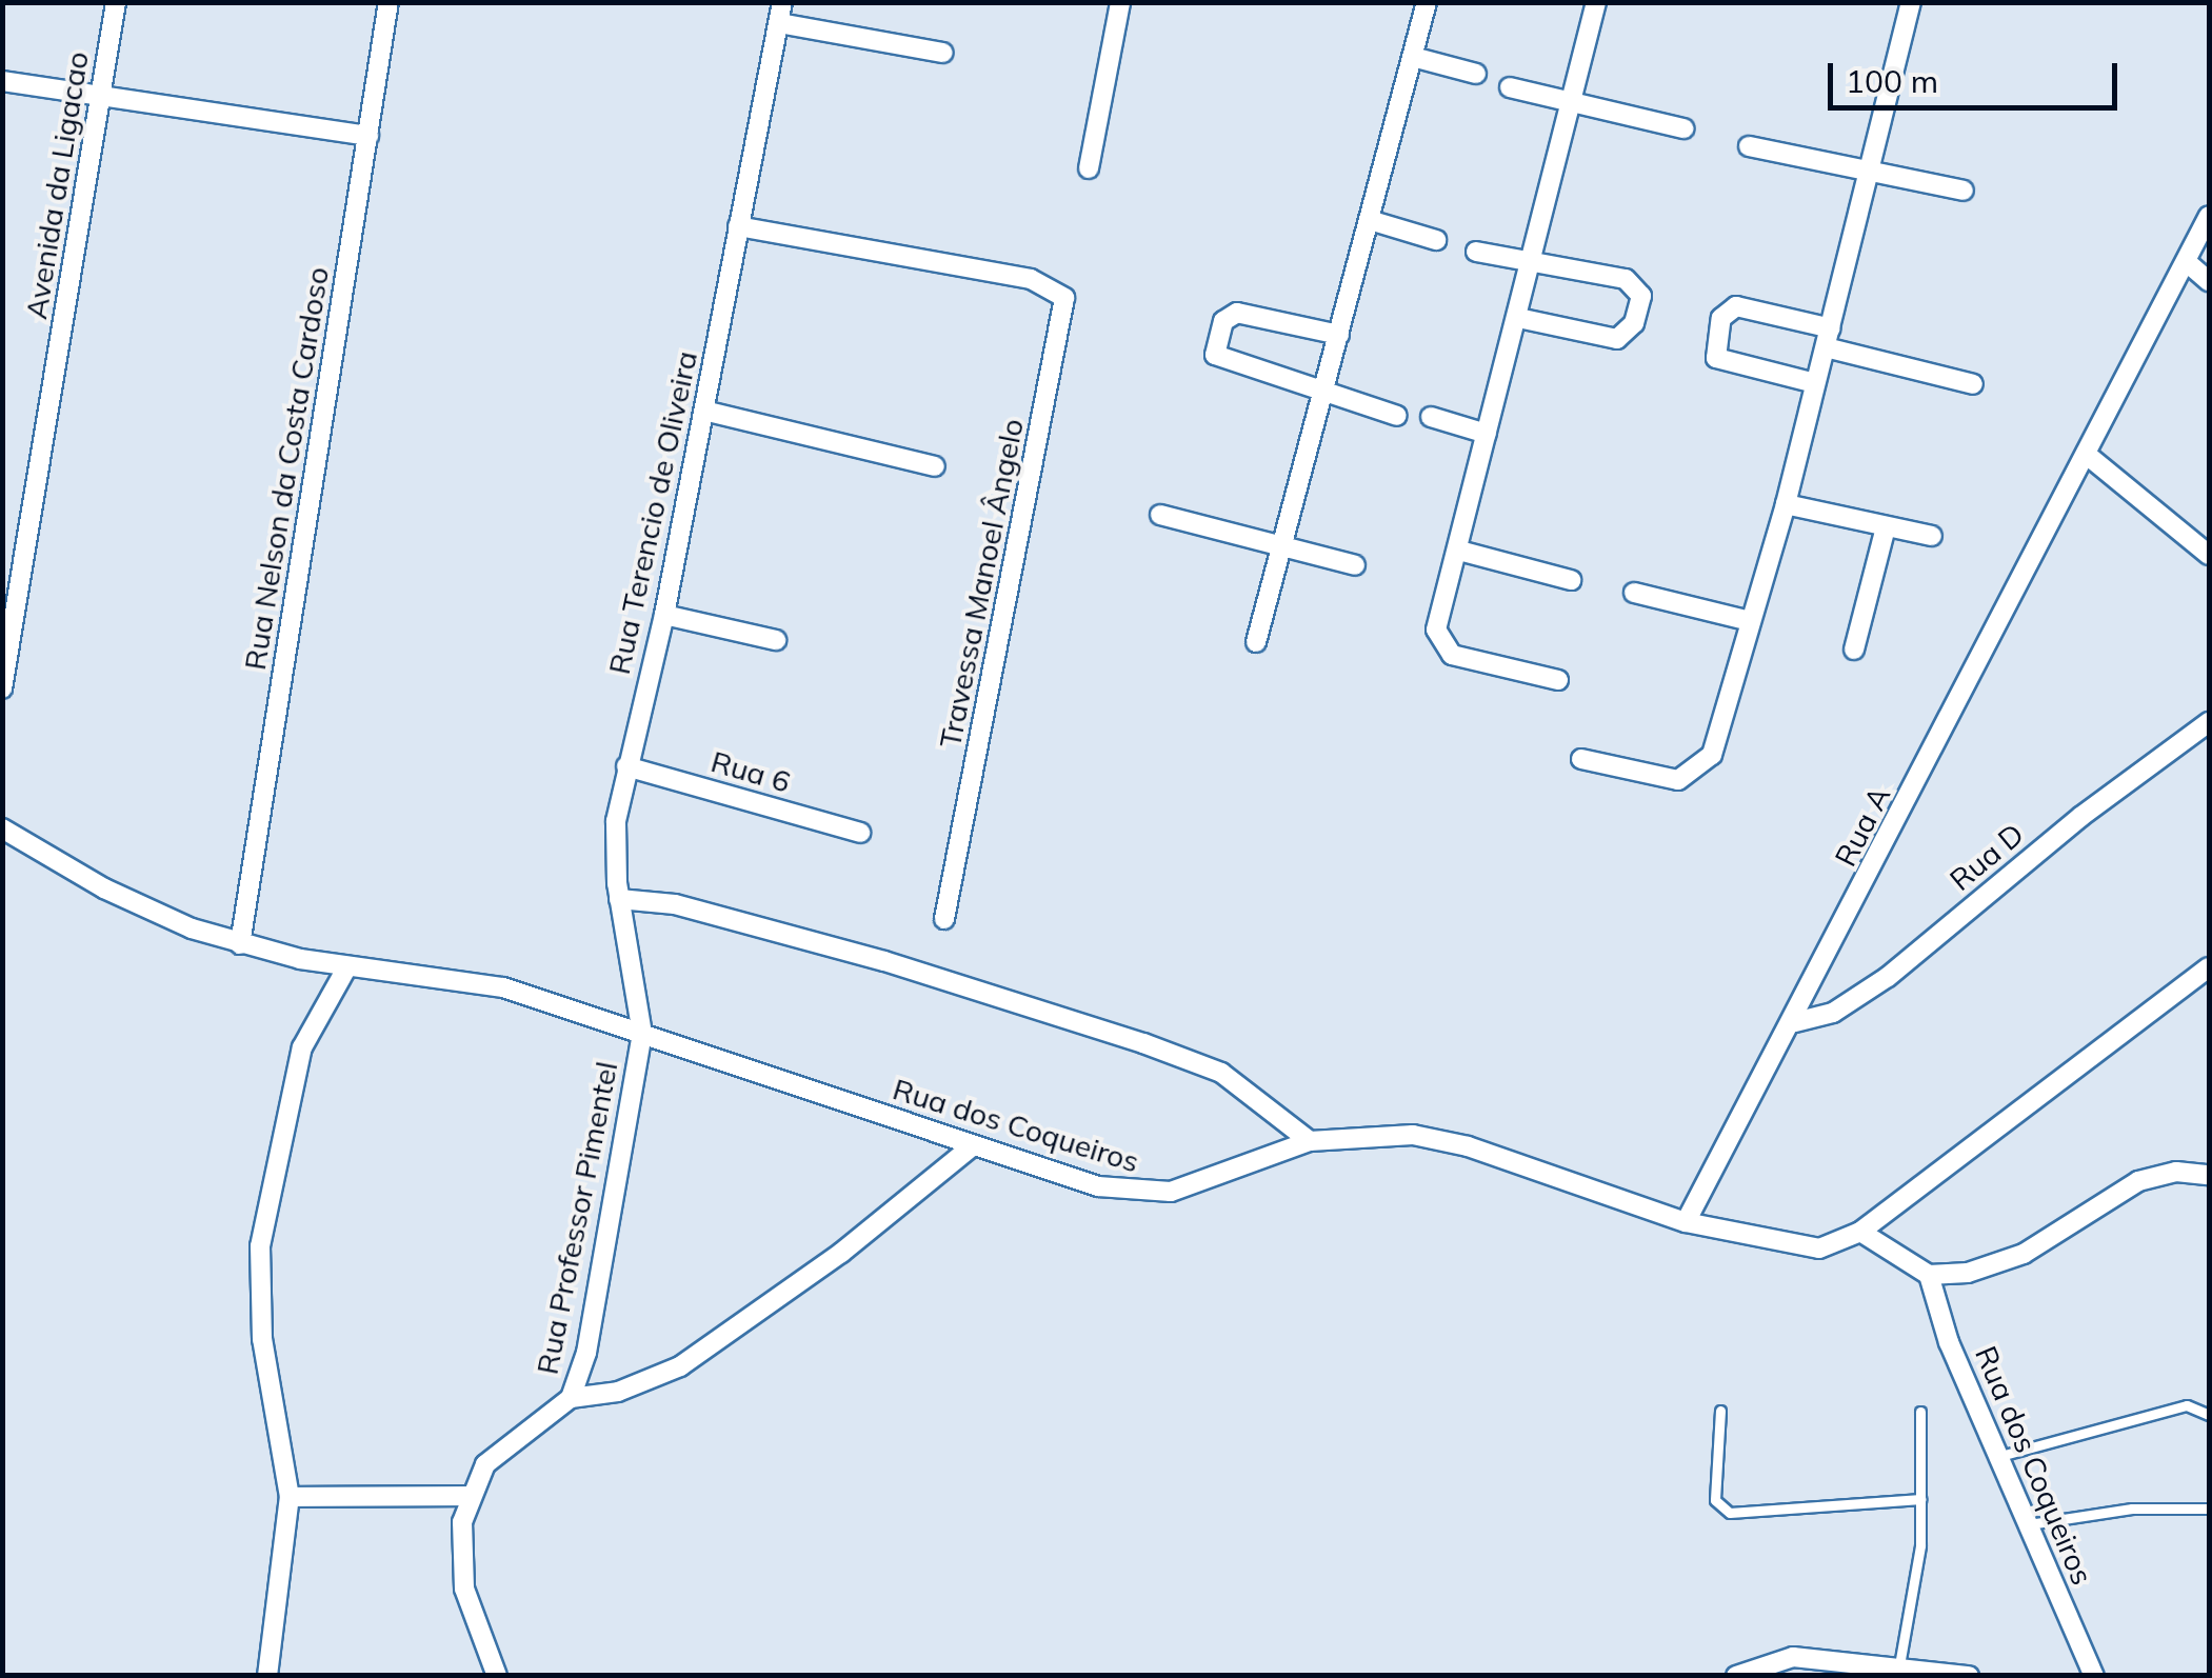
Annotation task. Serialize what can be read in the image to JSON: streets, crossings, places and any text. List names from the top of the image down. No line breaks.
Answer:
{"streets":{"street":["Avenida da Ligacao","Rua Nelson da Costa Cardoso","Rua Terencio de Oliveira","Travessa Manoel Ângelo","Rua 6","Rua A","Rua D","Rua dos Coqueiros","Rua Professor Pimentel"]},"crossings":[["Rua Nelson da Costa Cardoso","Rua dos Coqueiros"],["Rua Terencio de Oliveira","Travessa Manoel Ângelo"],["Rua Terencio de Oliveira","Rua 6"],["Rua Terencio de Oliveira","Rua dos Coqueiros"],["Rua Terencio de Oliveira","Rua Professor Pimentel"],["Rua A","Rua D"],["Rua A","Rua dos Coqueiros"],["Rua dos Coqueiros","Rua Professor Pimentel"]],"scale_bar":"100 m"}
